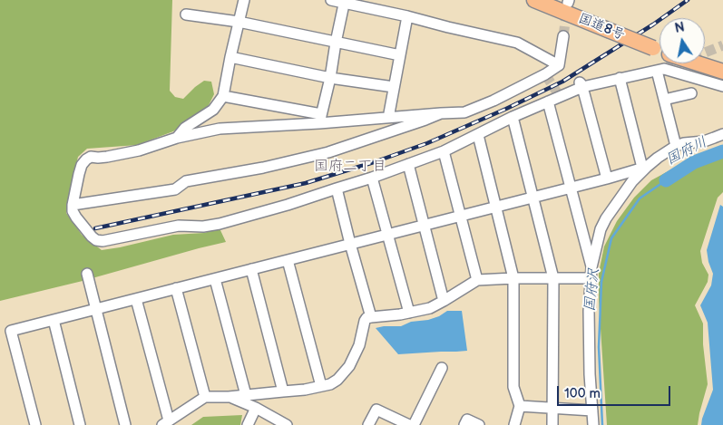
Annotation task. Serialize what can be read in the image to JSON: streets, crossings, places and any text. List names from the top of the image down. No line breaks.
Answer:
{"streets":{"highway":["国道8号"]},"districts":["国府二丁目"],"water":["国府川","国府沢"],"scale_bar":"100 m","north":"top"}
